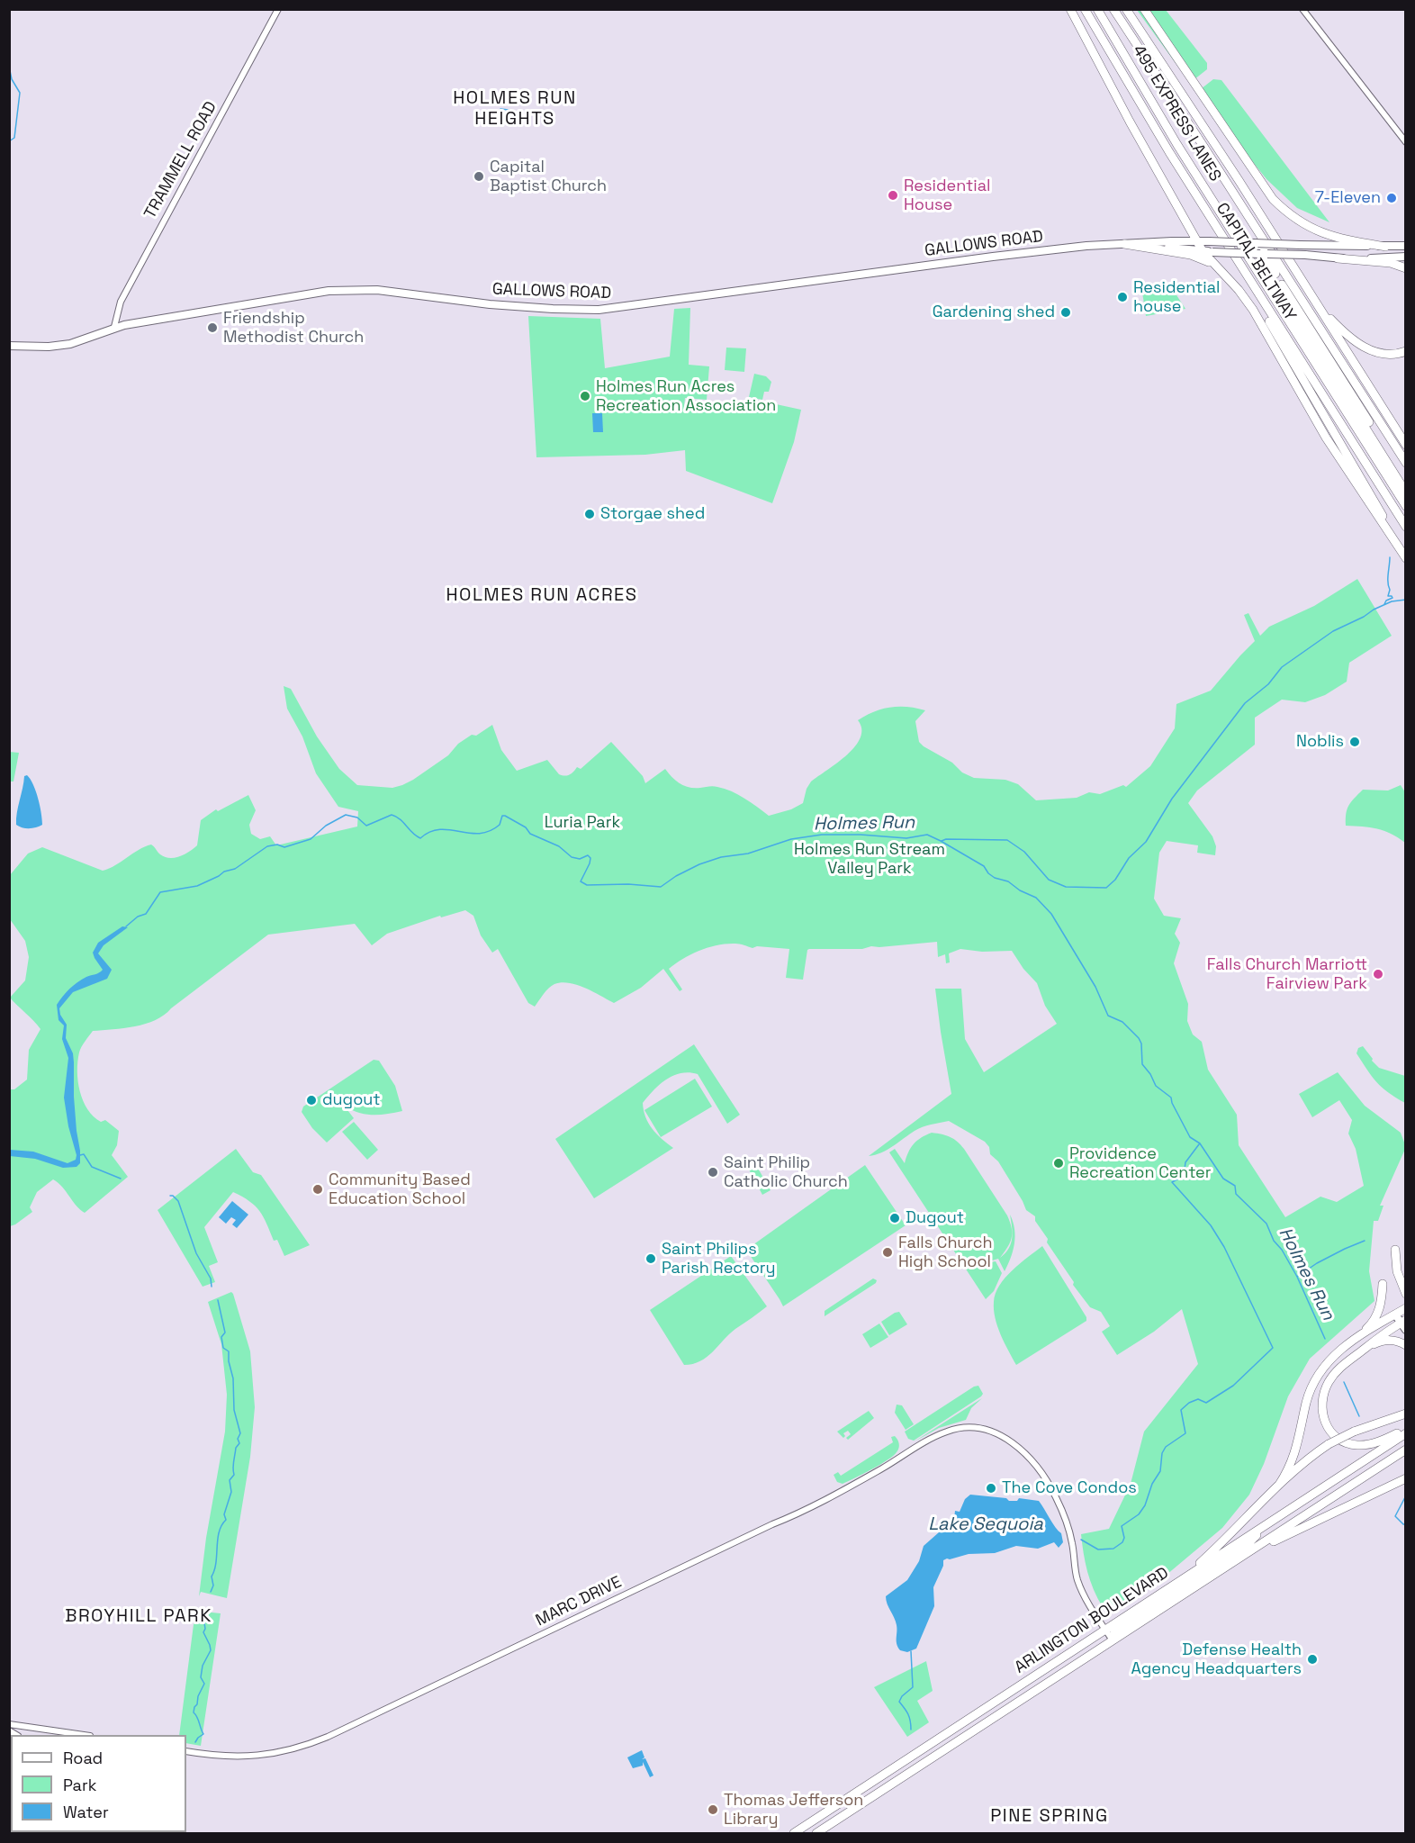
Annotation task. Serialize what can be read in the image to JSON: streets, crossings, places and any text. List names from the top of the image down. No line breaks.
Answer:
{"streets":{"highway":["495 EXPRESS LANES","CAPITAL BELTWAY","ARLINGTON BOULEVARD"],"main road":["GALLOWS ROAD"],"street":["TRAMMELL ROAD","MARC DRIVE"]},"crossings":[["TRAMMELL ROAD","GALLOWS ROAD"],["MARC DRIVE","ARLINGTON BOULEVARD"]],"districts":["HOLMES RUN HEIGHTS","HOLMES RUN ACRES","BROYHILL PARK","PINE SPRING"],"water":["Holmes Run","Lake Sequoia"],"parks":["Luria Park","Holmes Run Stream Valley Park"],"places":["Capital Baptist Church","Residential House","7-Eleven","Residential house","Gardening shed","Friendship Methodist Church","Holmes Run Acres Recreation Association","Storgae shed","Noblis","Falls Church Marriott Fairview Park","dugout","Providence Recreation Center","Saint Philip Catholic Church","Community Based Education School","Dugout","Falls Church High School","Saint Philips Parish Rectory","The Cove Condos","Defense Health Agency Headquarters","Thomas Jefferson Library"],"legend":["Road","Park","Water"]}
